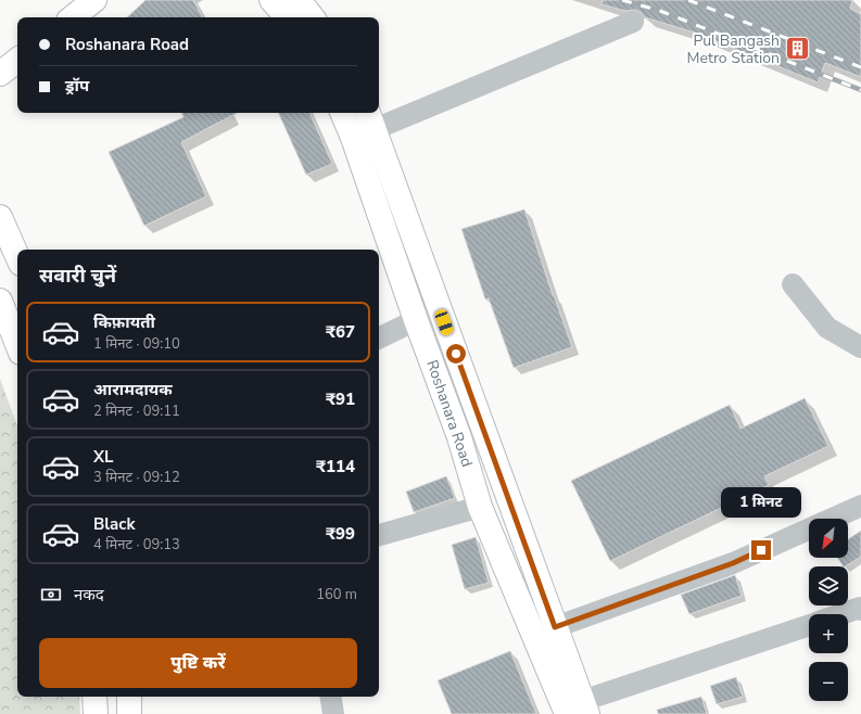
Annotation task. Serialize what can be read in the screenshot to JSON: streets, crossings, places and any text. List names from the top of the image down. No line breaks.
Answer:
{"streets":{"street":["Roshanara Road"]},"places":{"building":["Pul Bangash Metro Station"]},"north":"bottom left","page":{"banner":["Roshanara Road","ड्रॉप"],"heading":"सवारी चुनें","list":[{"name":"किफ़ायती","note":"1 मिनट · 09:10","value":"₹67"},{"name":"आरामदायक","note":"2 मिनट · 09:11","value":"₹91"},{"name":"XL","note":"3 मिनट · 09:12","value":"₹114"},{"name":"Black","note":"4 मिनट · 09:13","value":"₹99"}],"bubble":"1 मिनट","map_buttons":["+","−"],"pay":["नकद","160 m"],"buttons":"पुष्टि करें"}}
